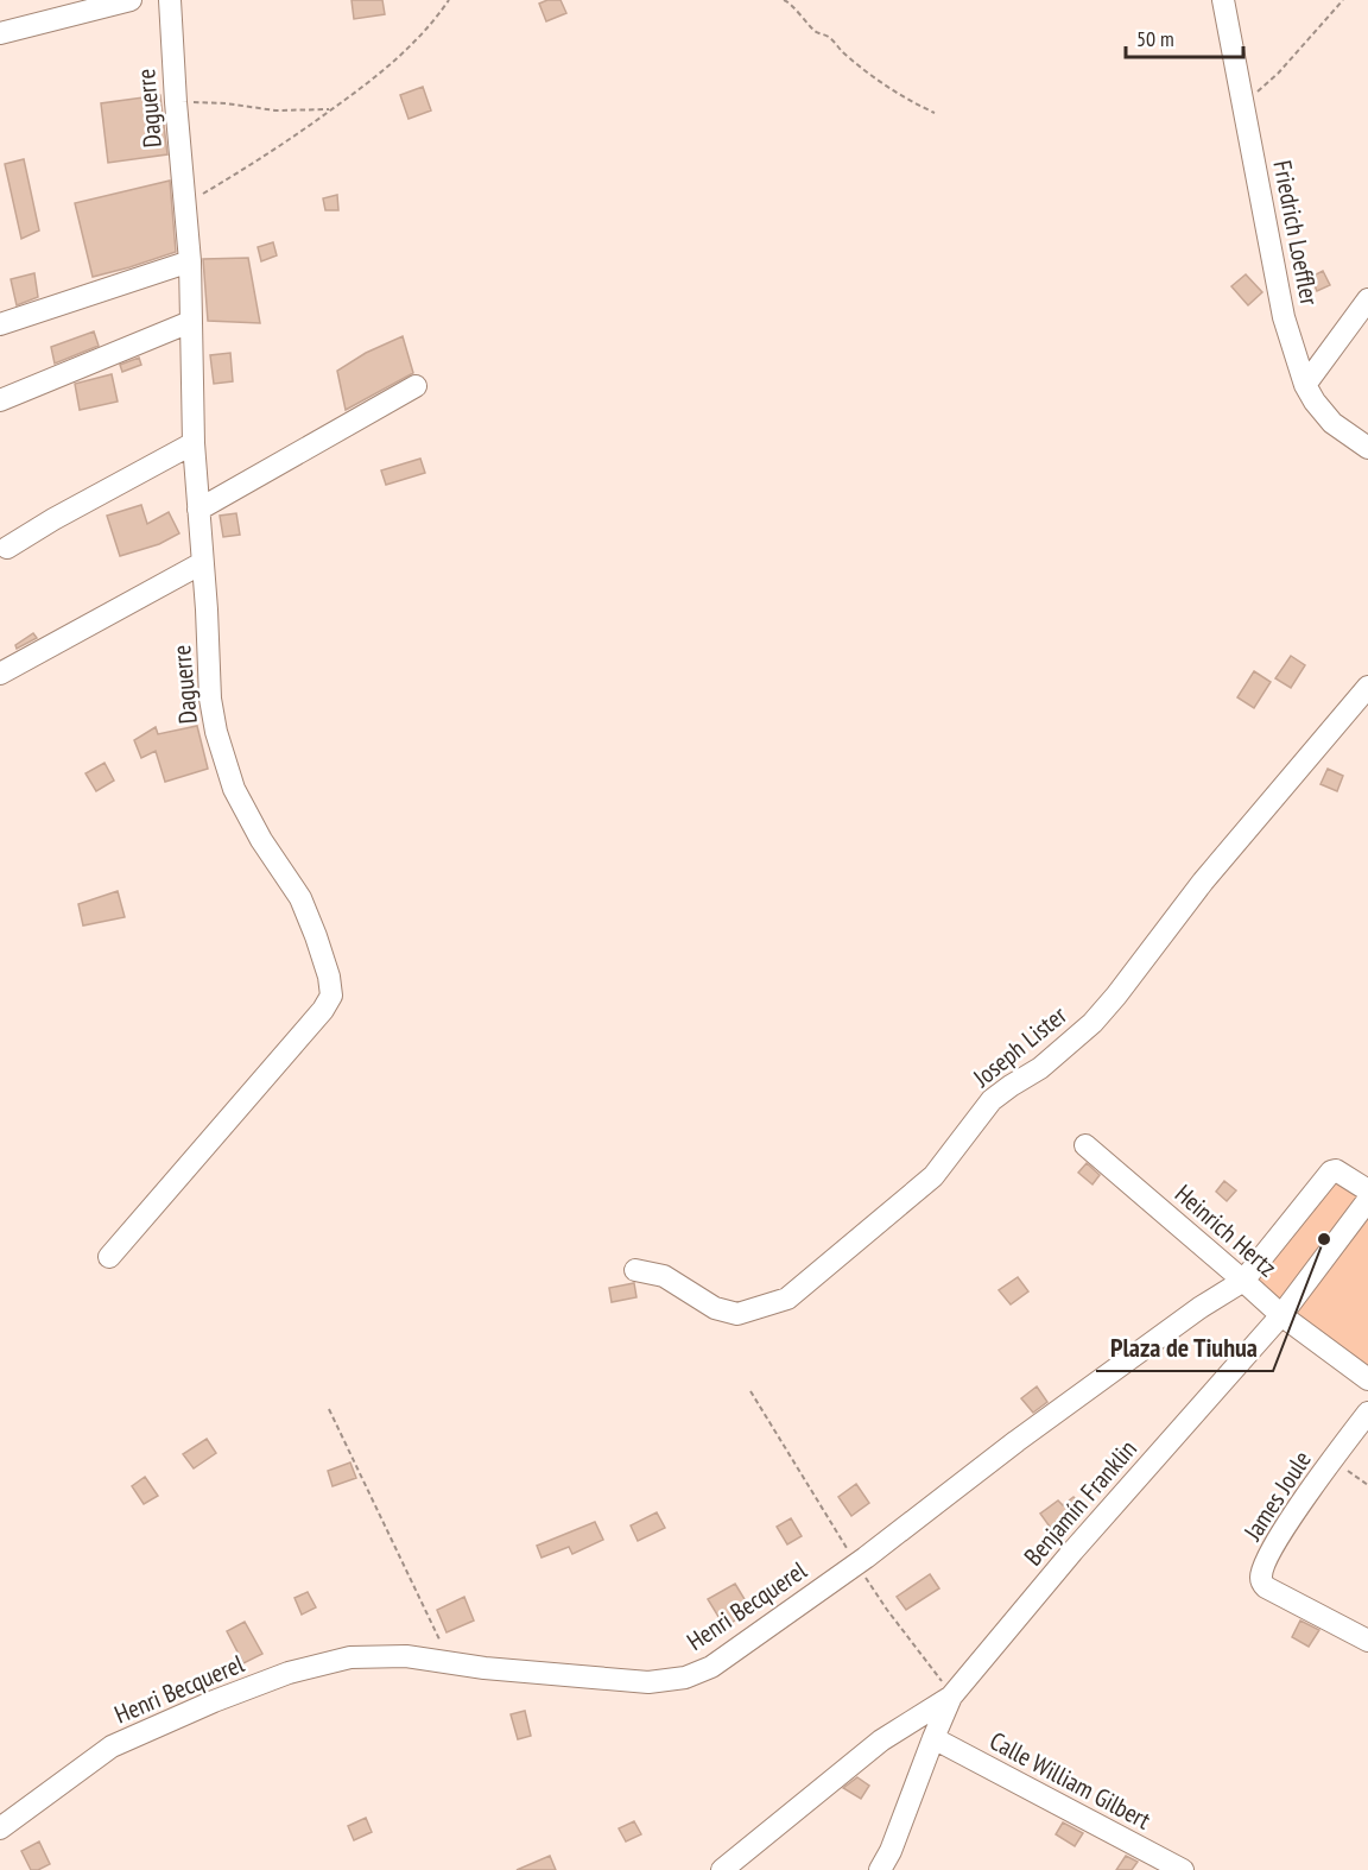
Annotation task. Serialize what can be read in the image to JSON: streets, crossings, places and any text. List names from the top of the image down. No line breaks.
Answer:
{"streets":{"street":["Daguerre","Friedrich Loeffler","Joseph Lister","Heinrich Hertz","James Joule","Benjamín Franklin","Henri Becquerel","Calle William Gilbert"]},"crossings":[["Heinrich Hertz","Benjamín Franklin"],["Heinrich Hertz","Henri Becquerel"],["Benjamín Franklin","Calle William Gilbert"]],"places":["Plaza de Tiuhua"],"scale_bar":"50 m"}
